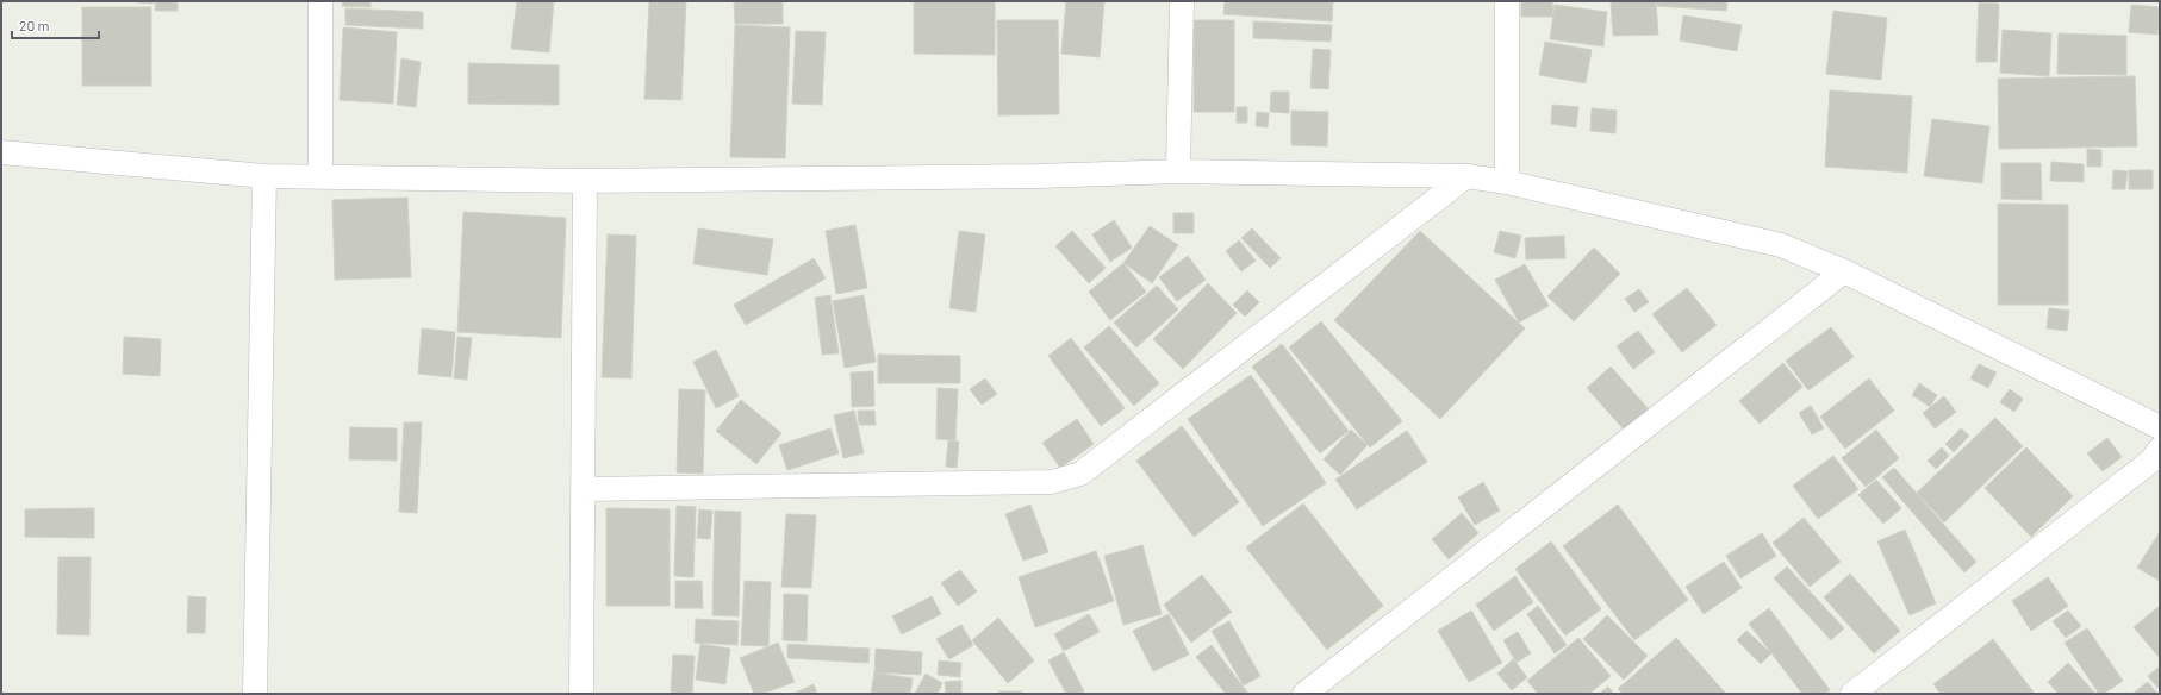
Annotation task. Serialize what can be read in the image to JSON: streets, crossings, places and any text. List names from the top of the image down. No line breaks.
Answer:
{"scale_bar":"20 m"}
